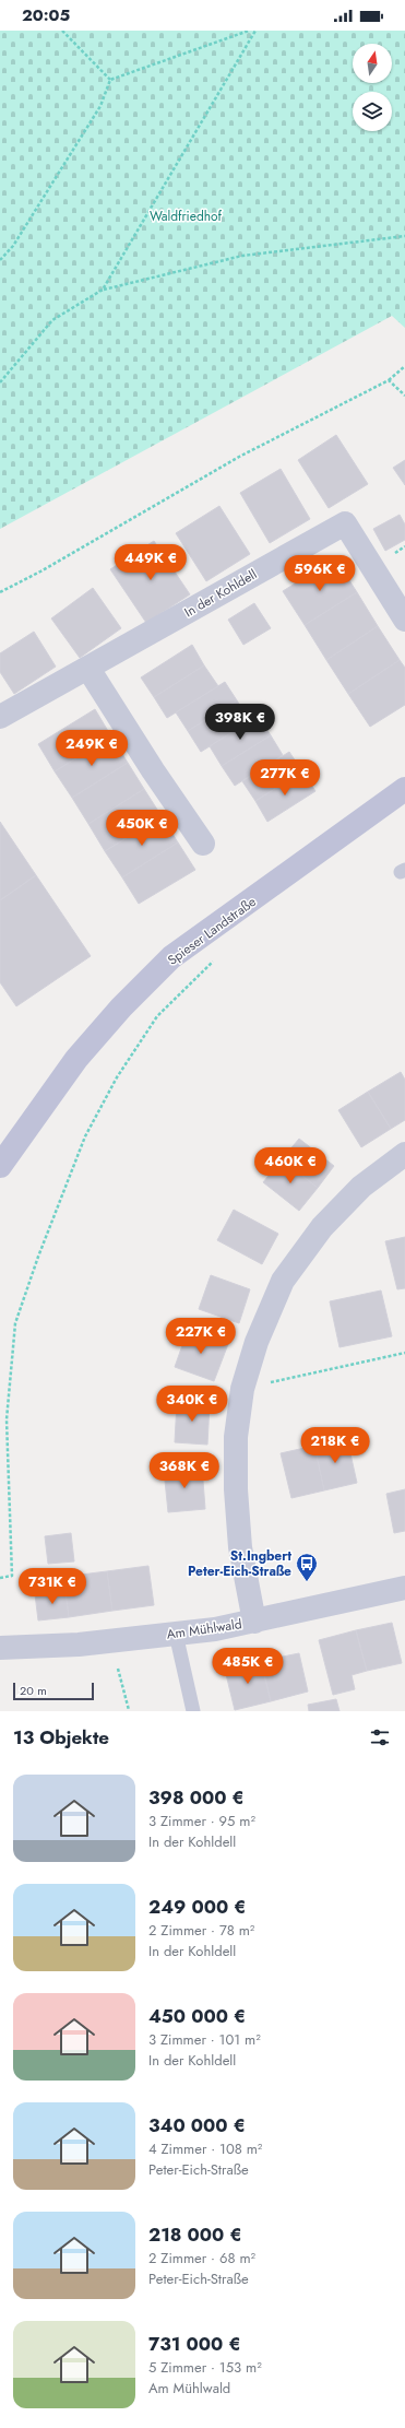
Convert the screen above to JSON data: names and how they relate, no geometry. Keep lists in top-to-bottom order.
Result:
{
  "streets": {
    "street": ["In der Kohldell", "Spieser Landstraße", "Am Mühlwald"]
  },
  "parks": ["Waldfriedhof"],
  "places": {
    "bus stop": ["St.Ingbert Peter-Eich-Straße"]
  },
  "scale_bar": "20 m",
  "north": "top",
  "page": {
    "status": "20:05",
    "price": [
      "449K €",
      "596K €",
      "398K €",
      "249K €",
      "277K €",
      "450K €",
      "460K €",
      "227K €",
      "340K €",
      "218K €",
      "368K €",
      "731K €",
      "485K €"
    ],
    "scale": "20 m",
    "heading": "13 Objekte",
    "list": [
      {
        "name": "398 000 €",
        "note": "3 Zimmer · 95 m² · In der Kohldell"
      },
      {
        "name": "249 000 €",
        "note": "2 Zimmer · 78 m² · In der Kohldell"
      },
      {
        "name": "450 000 €",
        "note": "3 Zimmer · 101 m² · In der Kohldell"
      },
      {
        "name": "340 000 €",
        "note": "4 Zimmer · 108 m² · Peter-Eich-Straße"
      },
      {
        "name": "218 000 €",
        "note": "2 Zimmer · 68 m² · Peter-Eich-Straße"
      },
      {
        "name": "731 000 €",
        "note": "5 Zimmer · 153 m² · Am Mühlwald"
      }
    ]
  }
}
